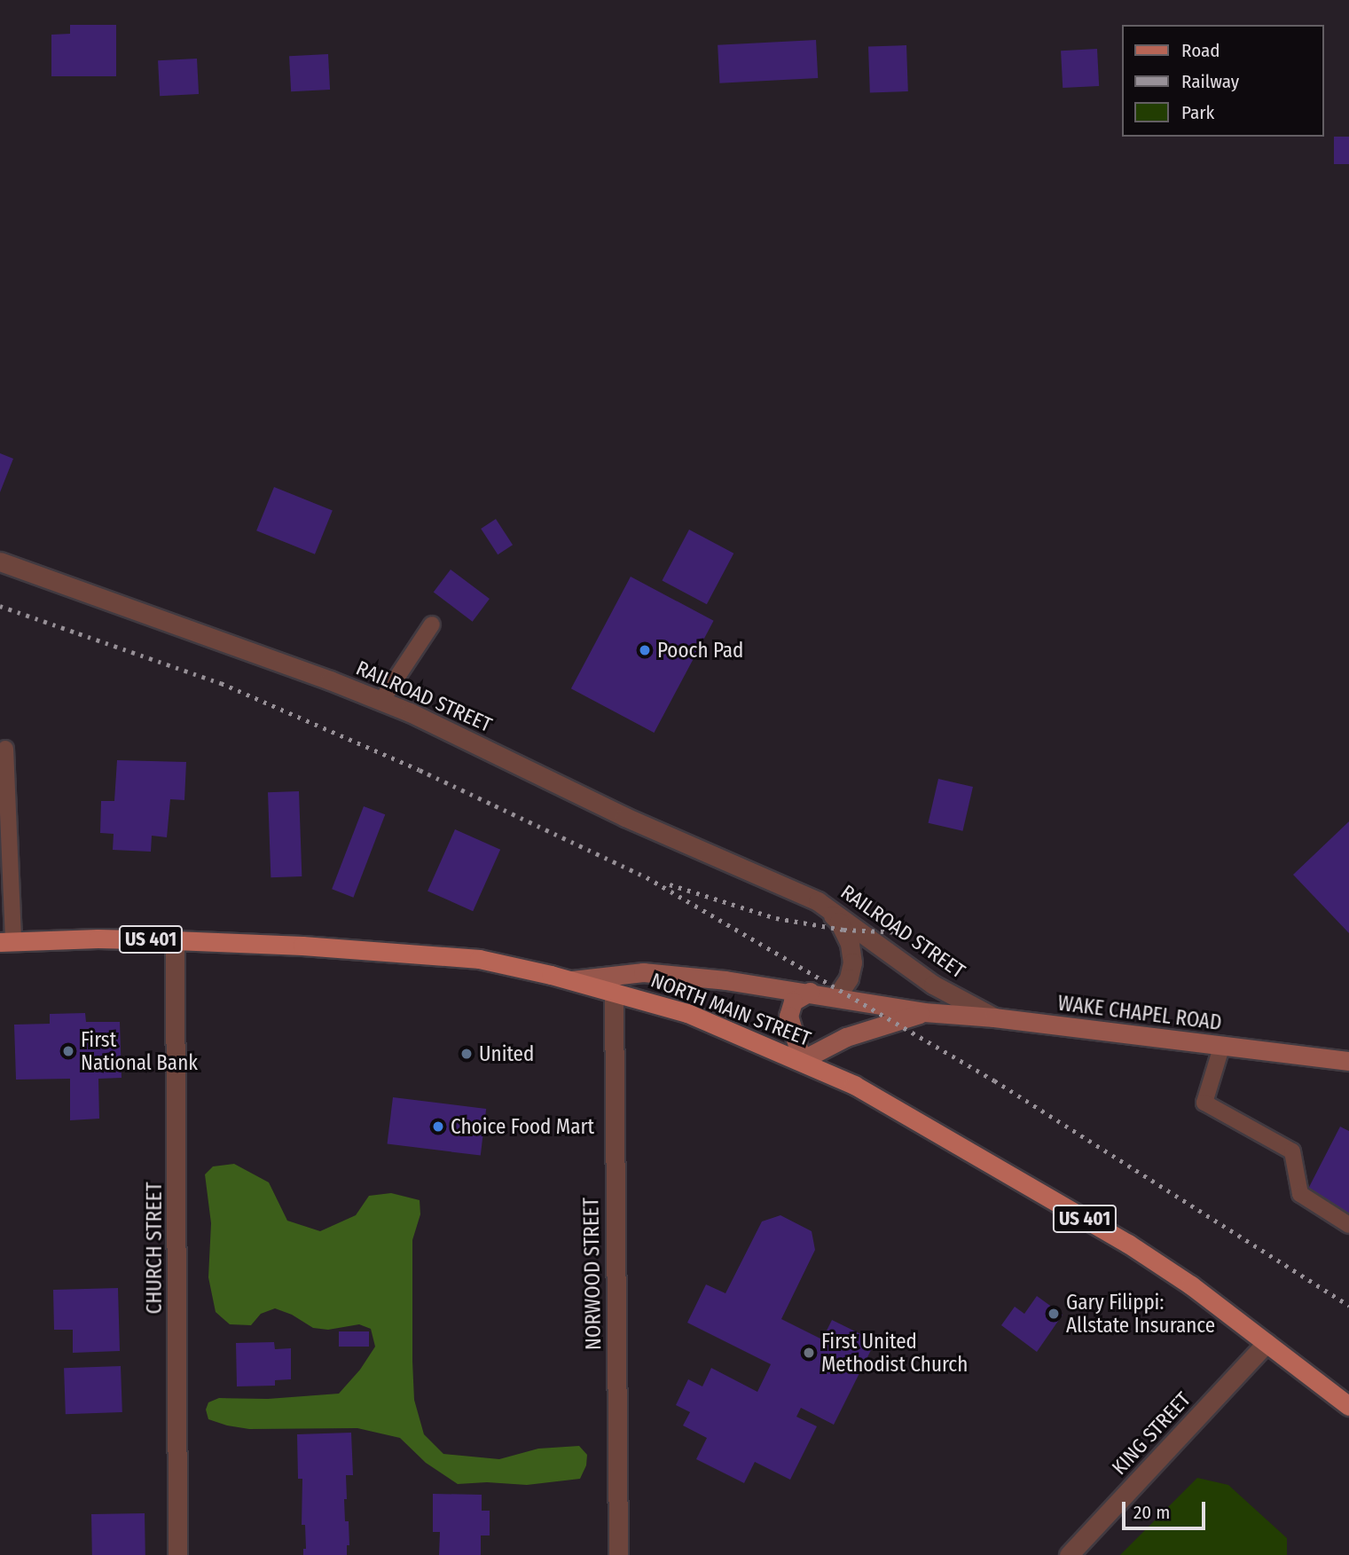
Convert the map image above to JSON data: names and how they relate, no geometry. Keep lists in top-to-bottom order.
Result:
{
  "streets": {
    "main road": ["US 401", "NORTH MAIN STREET", "WAKE CHAPEL ROAD"],
    "street": [
      "RAILROAD STREET",
      "CHURCH STREET",
      "NORWOOD STREET",
      "KING STREET"
    ]
  },
  "crossings": [
    ["RAILROAD STREET", "WAKE CHAPEL ROAD"],
    ["NORTH MAIN STREET", "WAKE CHAPEL ROAD"],
    ["NORTH MAIN STREET", "CHURCH STREET"],
    ["NORTH MAIN STREET", "NORWOOD STREET"],
    ["NORTH MAIN STREET", "KING STREET"]
  ],
  "places": [
    "Pooch Pad",
    "First National Bank",
    "United",
    "Choice Food Mart",
    "Gary Filippi: Allstate Insurance",
    "First United Methodist Church"
  ],
  "legend": ["Road", "Railway", "Park"],
  "scale_bar": "20 m"
}
